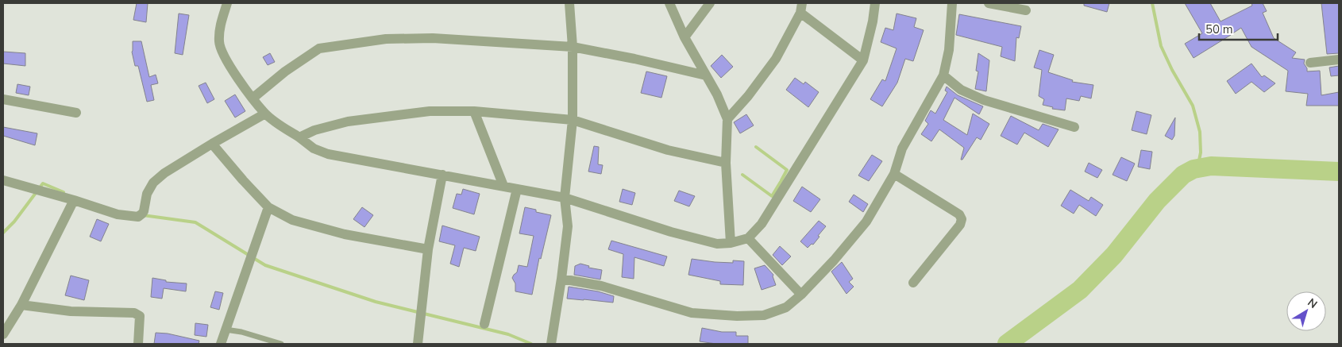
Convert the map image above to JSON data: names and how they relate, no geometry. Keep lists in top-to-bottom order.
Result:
{
  "scale_bar": "50 m",
  "north": "top right"
}
